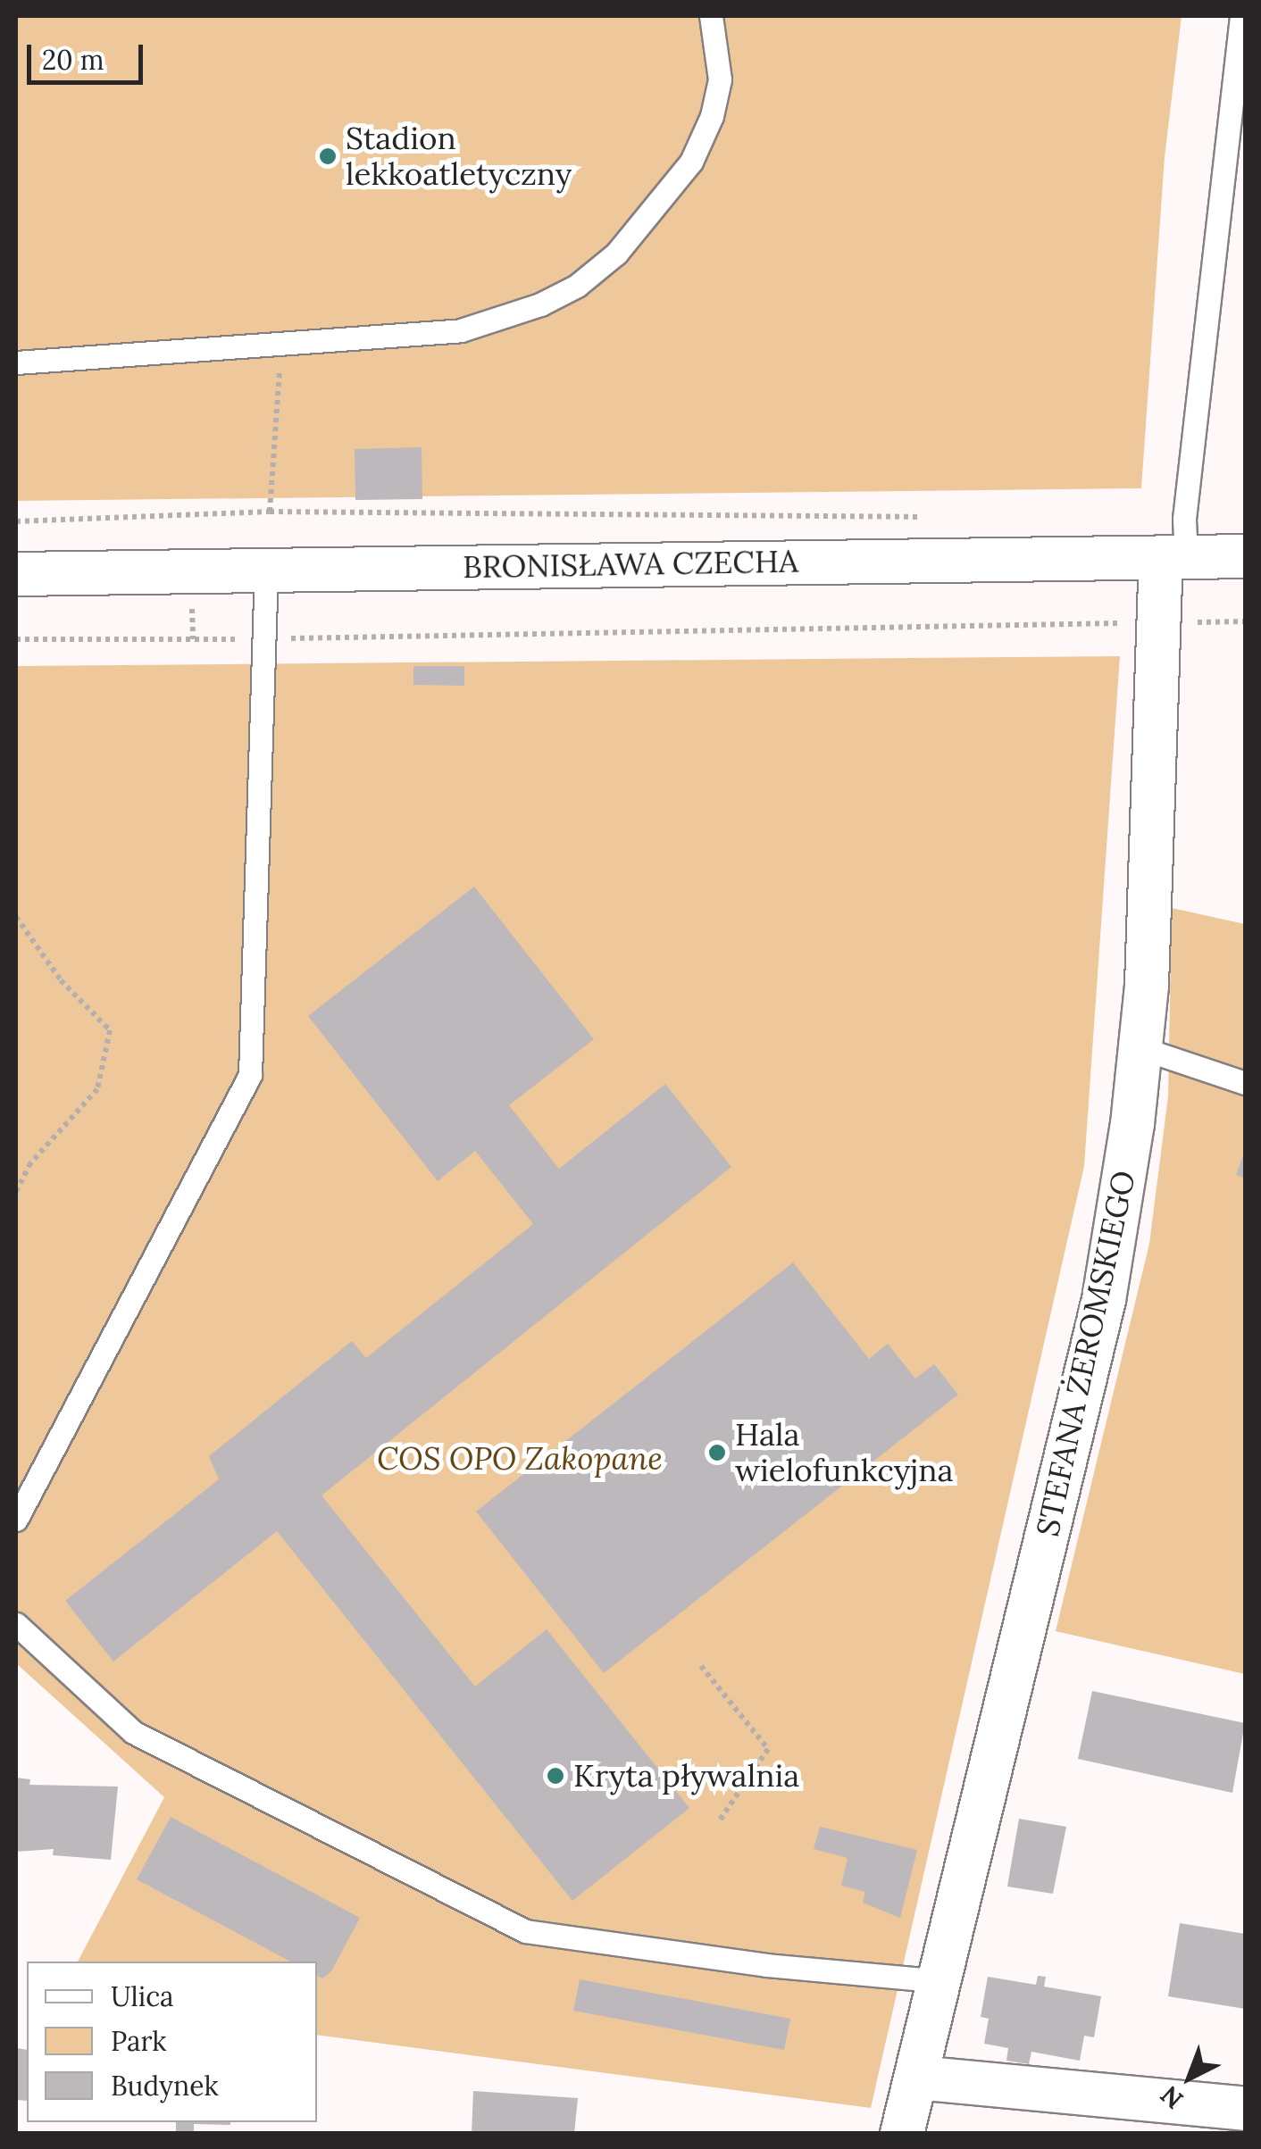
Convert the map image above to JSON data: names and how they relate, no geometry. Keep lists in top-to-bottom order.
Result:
{
  "streets": {
    "street": ["BRONISŁAWA CZECHA", "STEFANA ŻEROMSKIEGO"]
  },
  "crossings": [
    ["BRONISŁAWA CZECHA", "STEFANA ŻEROMSKIEGO"]
  ],
  "parks": ["COS OPO Zakopane"],
  "places": ["Stadion lekkoatletyczny", "Hala wielofunkcyjna", "Kryta pływalnia"],
  "legend": ["Ulica", "Park", "Budynek"],
  "scale_bar": "20 m",
  "north": "bottom left"
}
